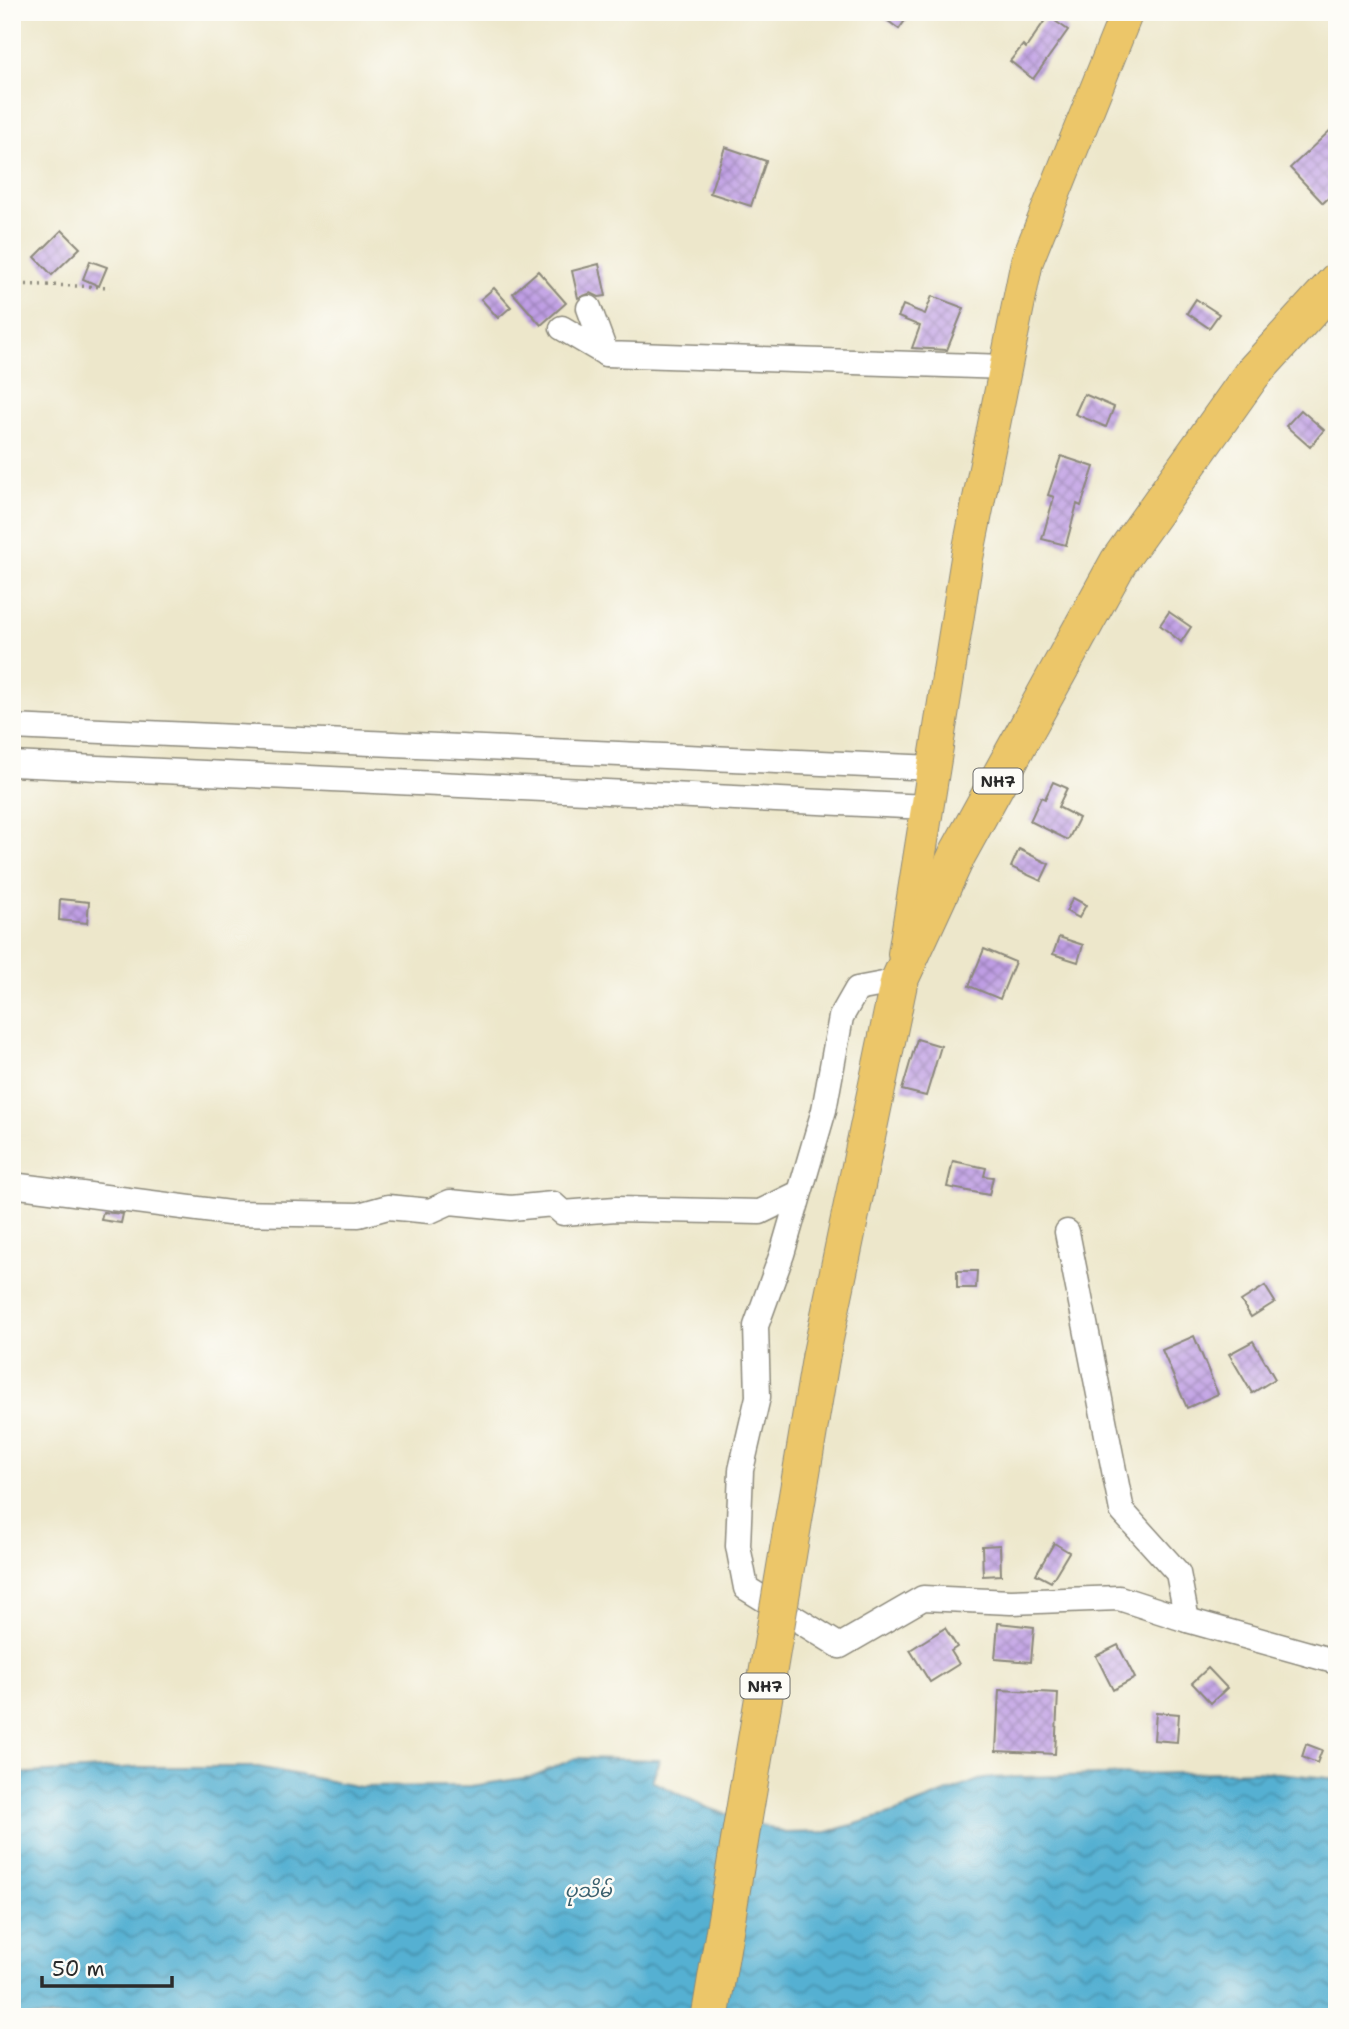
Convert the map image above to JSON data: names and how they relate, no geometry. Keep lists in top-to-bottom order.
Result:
{
  "streets": {
    "highway": ["NH7"]
  },
  "water": ["ပုသိမ်"],
  "scale_bar": "50 m"
}
